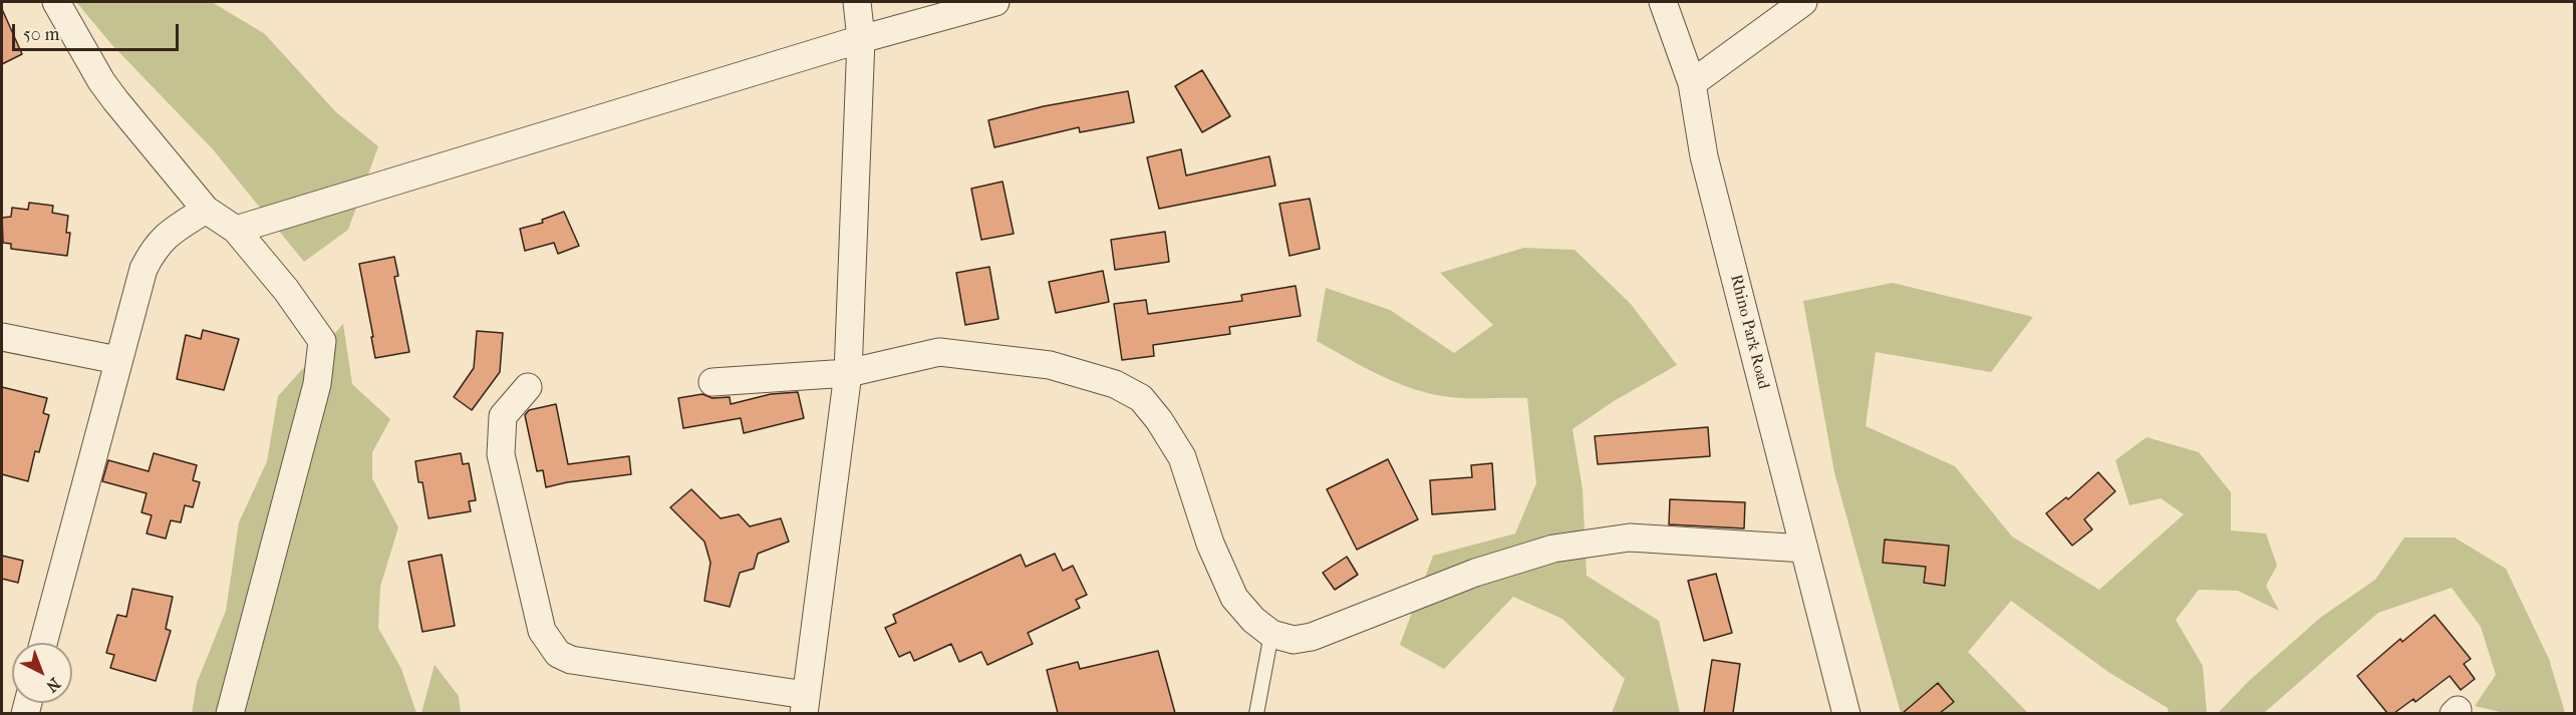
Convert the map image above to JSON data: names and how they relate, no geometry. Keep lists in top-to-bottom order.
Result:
{
  "streets": {
    "street": ["Rhino Park Road"]
  },
  "scale_bar": "50 m",
  "north": "bottom right"
}
